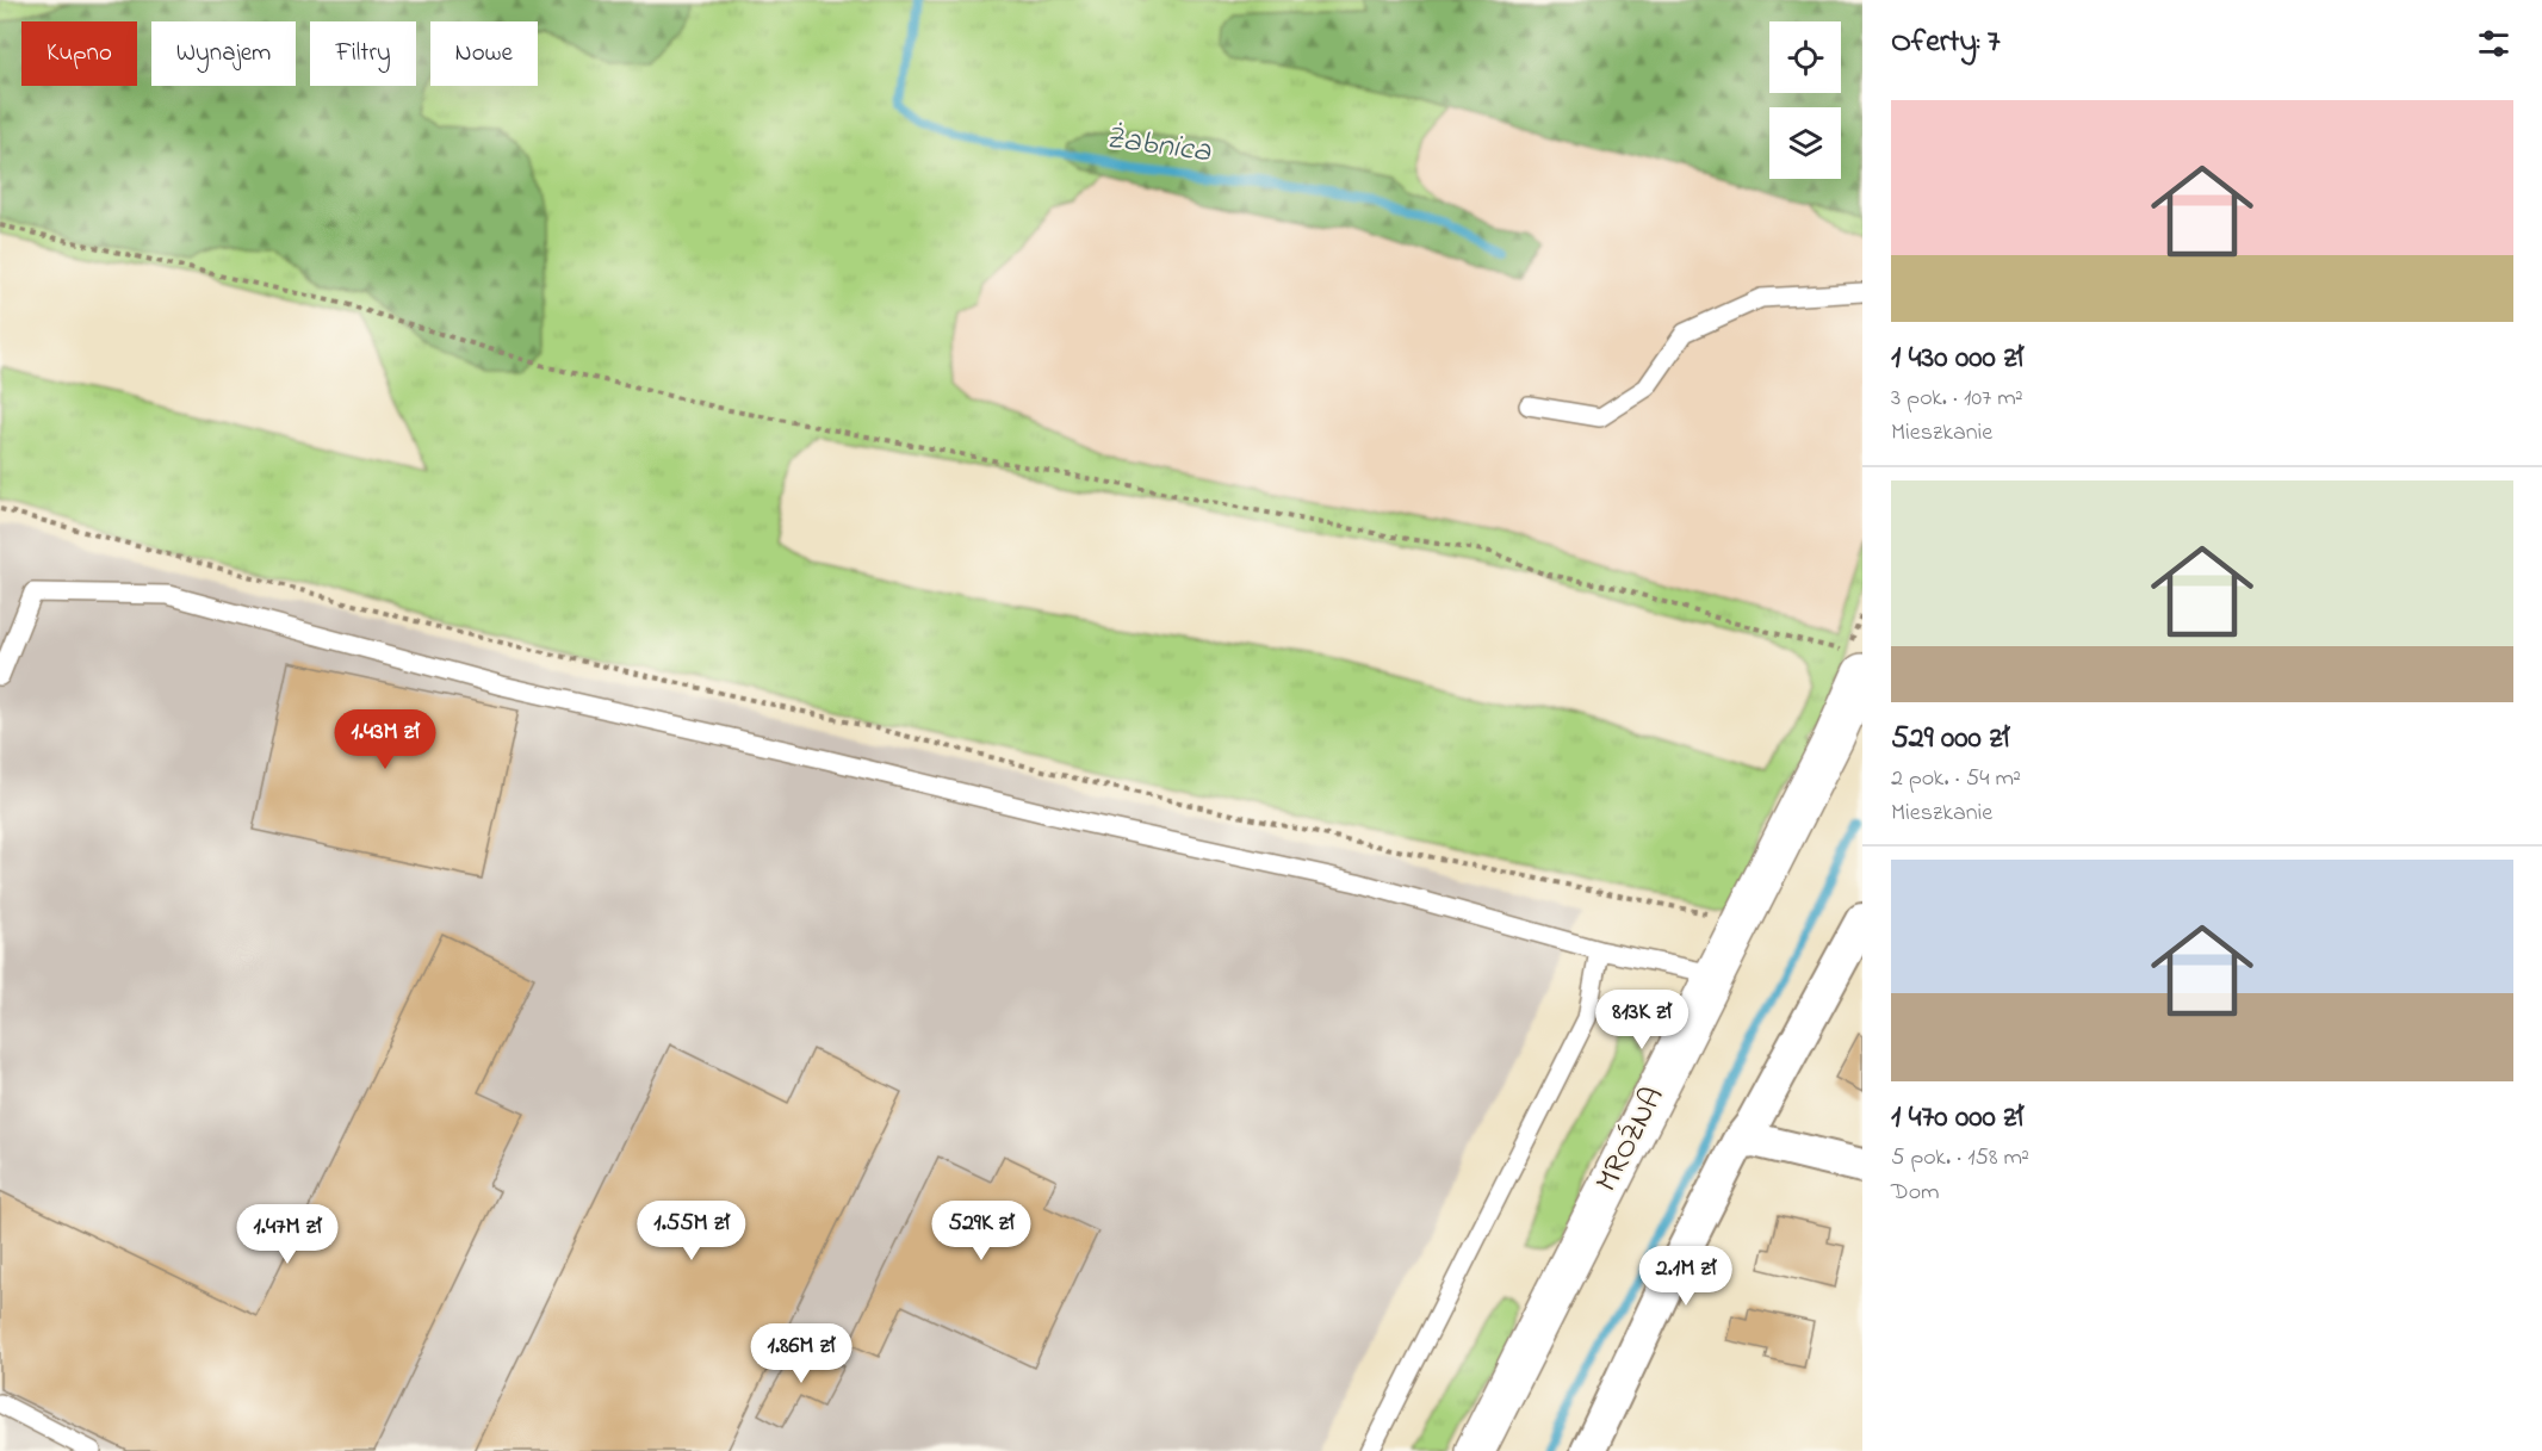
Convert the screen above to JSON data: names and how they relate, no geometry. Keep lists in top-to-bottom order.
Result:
{
  "streets": {
    "main road": ["MROŹNA"]
  },
  "water": ["Żabnica"],
  "page": {
    "heading": "Oferty: 7",
    "chip": [
      "Kupno",
      "Wynajem",
      "Filtry",
      "Nowe"
    ],
    "list": [
      {
        "name": "1 430 000 zł",
        "note": "3 pok. · 107 m² · Mieszkanie"
      },
      {
        "name": "529 000 zł",
        "note": "2 pok. · 54 m² · Mieszkanie"
      },
      {
        "name": "1 470 000 zł",
        "note": "5 pok. · 158 m² · Dom"
      }
    ],
    "price": [
      "1.43M zł",
      "813K zł",
      "1.55M zł",
      "529K zł",
      "1.47M zł",
      "2.1M zł",
      "1.86M zł"
    ]
  }
}
